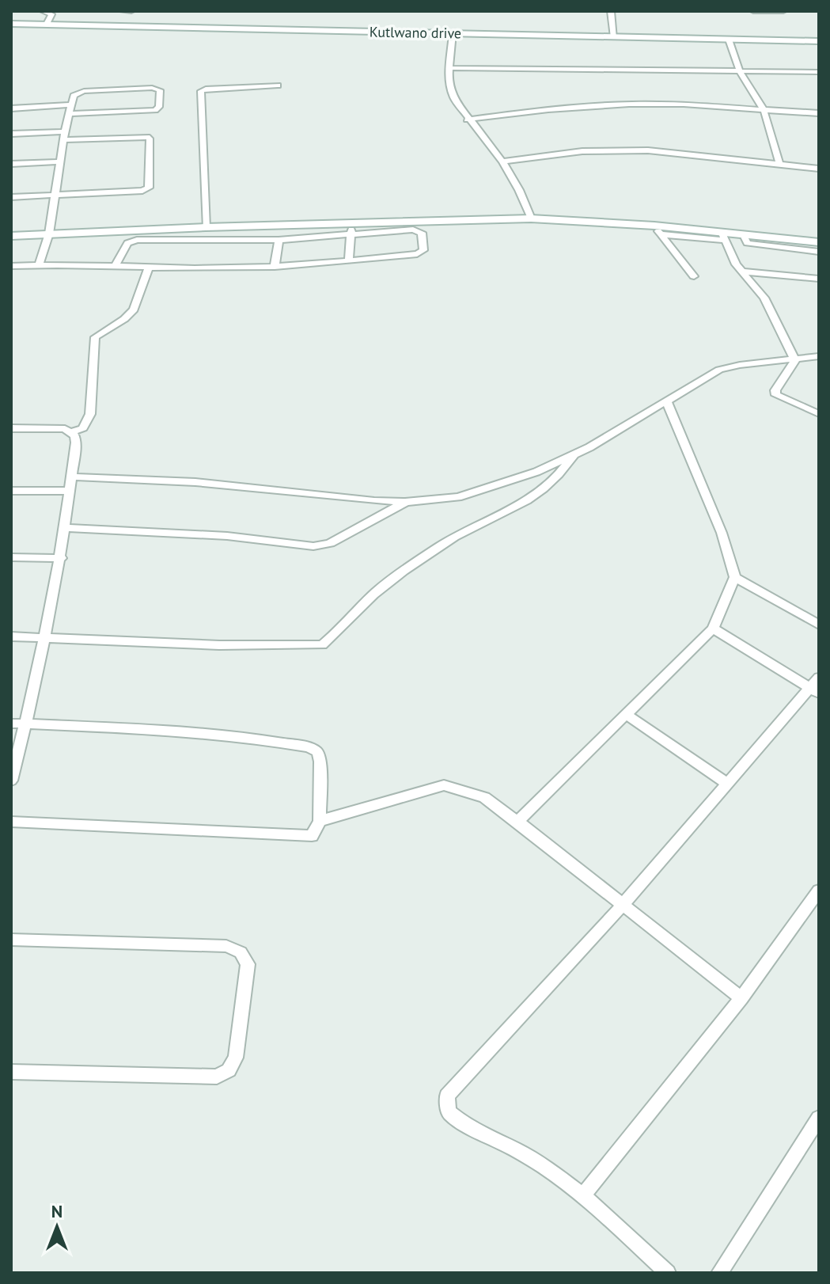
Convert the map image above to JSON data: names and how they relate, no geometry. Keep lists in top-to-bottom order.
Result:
{
  "streets": {
    "street": ["Kutlwano drive"]
  },
  "north": "top"
}
